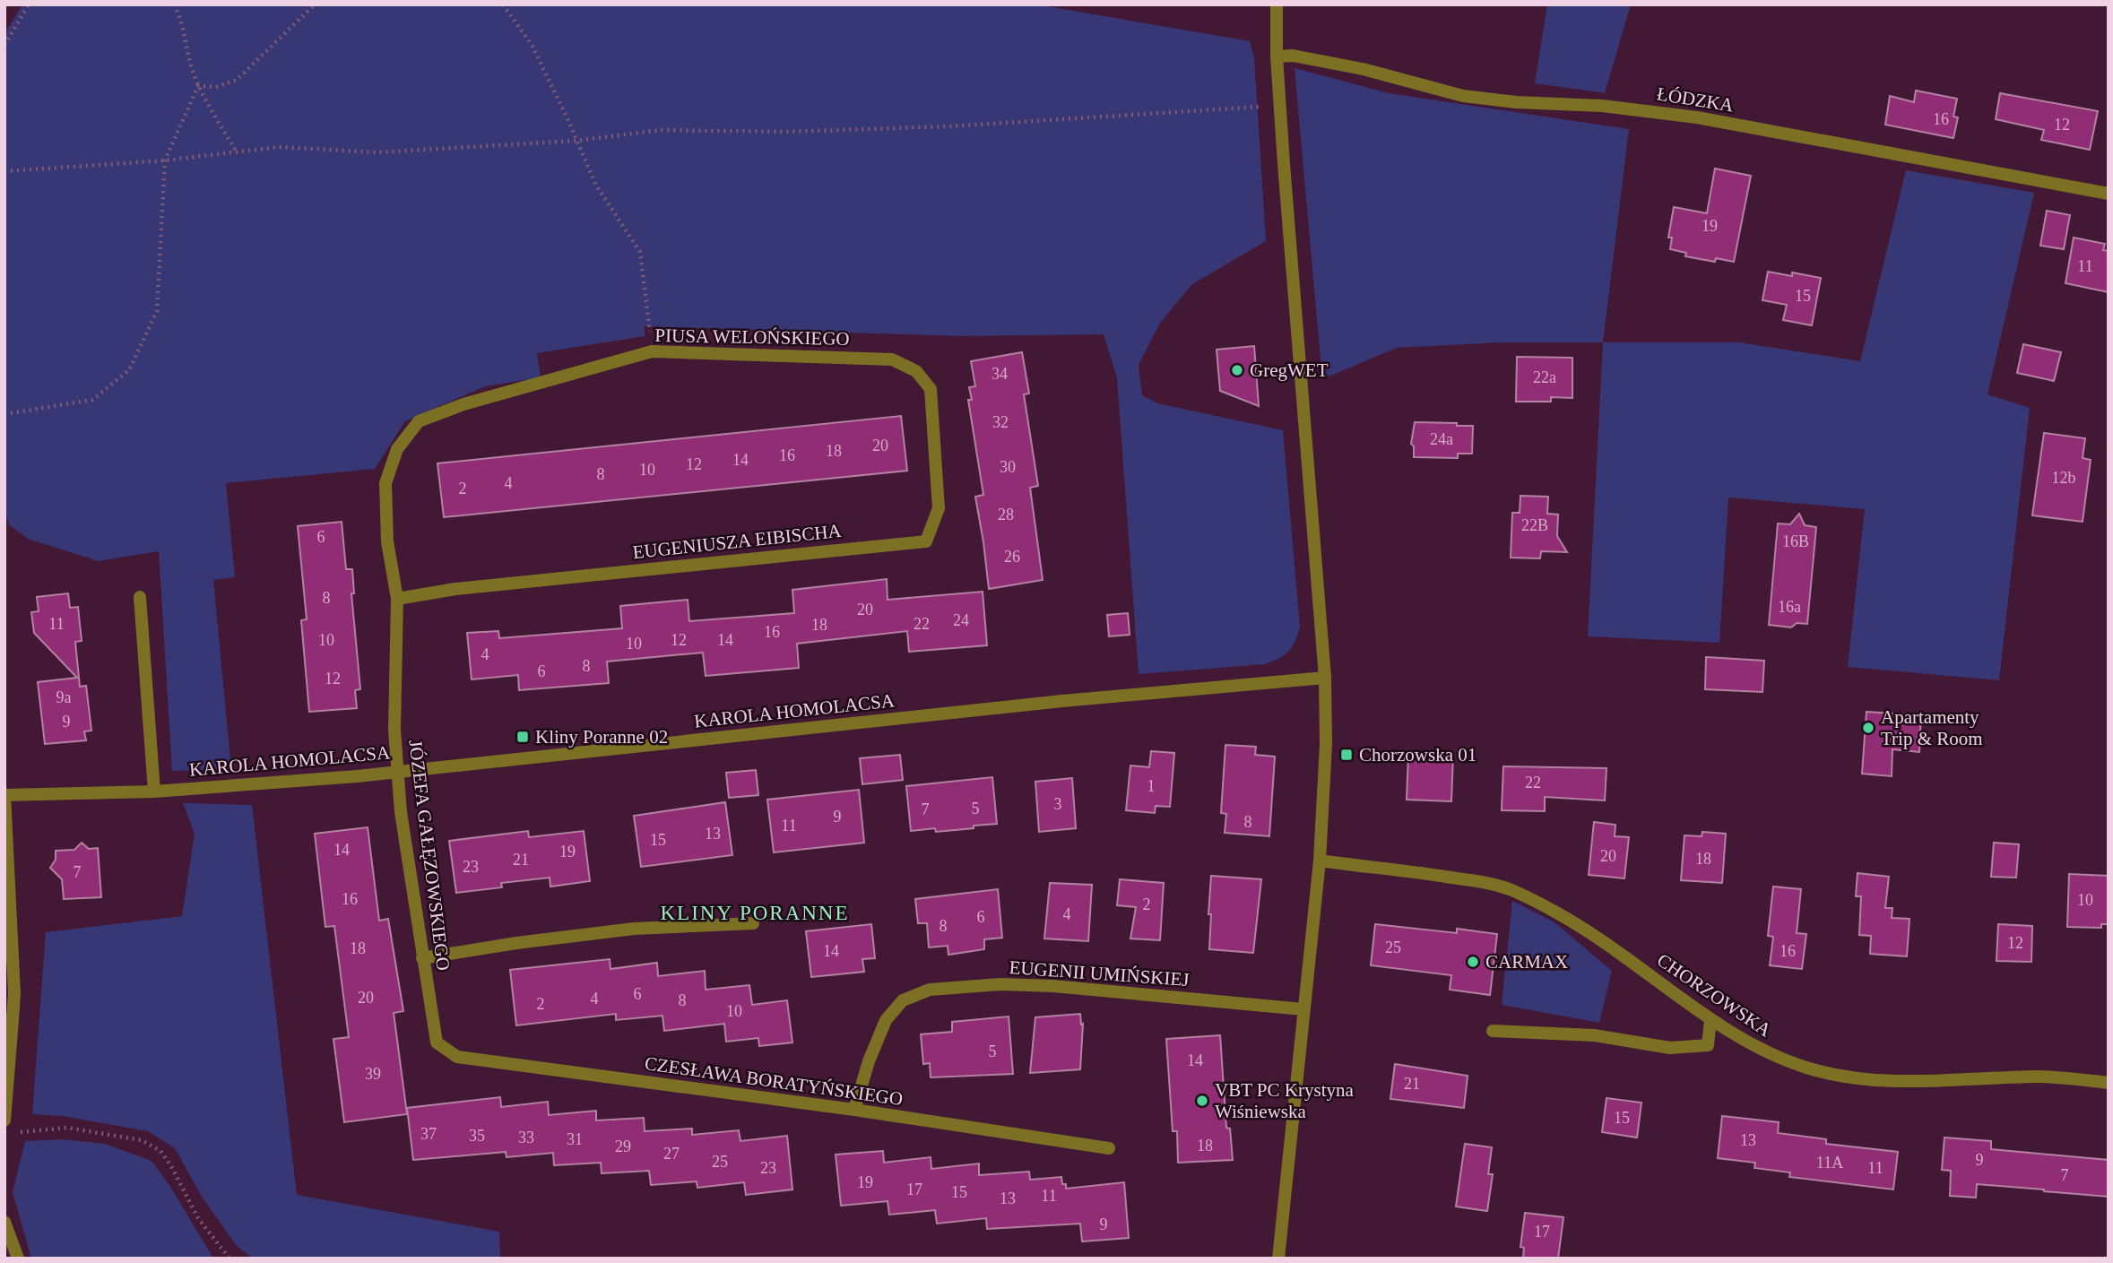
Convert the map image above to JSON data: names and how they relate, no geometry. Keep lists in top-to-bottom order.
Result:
{
  "streets": {
    "street": [
      "ŁÓDZKA",
      "PIUSA WELOŃSKIEGO",
      "EUGENIUSZA EIBISCHA",
      "KAROLA HOMOLACSA",
      "JÓZEFA GAŁĘZOWSKIEGO",
      "EUGENII UMIŃSKIEJ",
      "CHORZOWSKA",
      "CZESŁAWA BORATYŃSKIEGO"
    ]
  },
  "crossings": [
    ["PIUSA WELOŃSKIEGO", "EUGENIUSZA EIBISCHA"],
    ["PIUSA WELOŃSKIEGO", "JÓZEFA GAŁĘZOWSKIEGO"],
    ["EUGENIUSZA EIBISCHA", "JÓZEFA GAŁĘZOWSKIEGO"],
    ["KAROLA HOMOLACSA", "JÓZEFA GAŁĘZOWSKIEGO"],
    ["JÓZEFA GAŁĘZOWSKIEGO", "CZESŁAWA BORATYŃSKIEGO"],
    ["EUGENII UMIŃSKIEJ", "CZESŁAWA BORATYŃSKIEGO"]
  ],
  "districts": ["KLINY PORANNE"],
  "places": {
    "other": [
      "GregWET",
      "Apartamenty Trip & Room",
      "CARMAX",
      "VBT PC Krystyna Wiśniewska"
    ],
    "transit": ["Kliny Poranne 02", "Chorzowska 01"]
  },
  "house_numbers": [
    "16",
    "12",
    "19",
    "11",
    "15",
    "34",
    "22a",
    "32",
    "24a",
    "20",
    "18",
    "16",
    "14",
    "12",
    "30",
    "10",
    "8",
    "12b",
    "4",
    "2",
    "28",
    "22B",
    "6",
    "16B",
    "26",
    "8",
    "16a",
    "20",
    "24",
    "11",
    "22",
    "18",
    "16",
    "10",
    "12",
    "14",
    "10",
    "4",
    "8",
    "6",
    "12",
    "9a",
    "9",
    "22",
    "1",
    "3",
    "5",
    "7",
    "9",
    "8",
    "11",
    "13",
    "15",
    "14",
    "19",
    "20",
    "18",
    "21",
    "23",
    "7",
    "16",
    "10",
    "2",
    "4",
    "6",
    "8",
    "12",
    "25",
    "18",
    "14",
    "16",
    "6",
    "20",
    "4",
    "8",
    "2",
    "10",
    "5",
    "14",
    "39",
    "21",
    "15",
    "37",
    "35",
    "33",
    "31",
    "13",
    "18",
    "29",
    "27",
    "9",
    "25",
    "11A",
    "23",
    "11",
    "7",
    "19",
    "17",
    "15",
    "11",
    "13",
    "9",
    "17"
  ]
}
